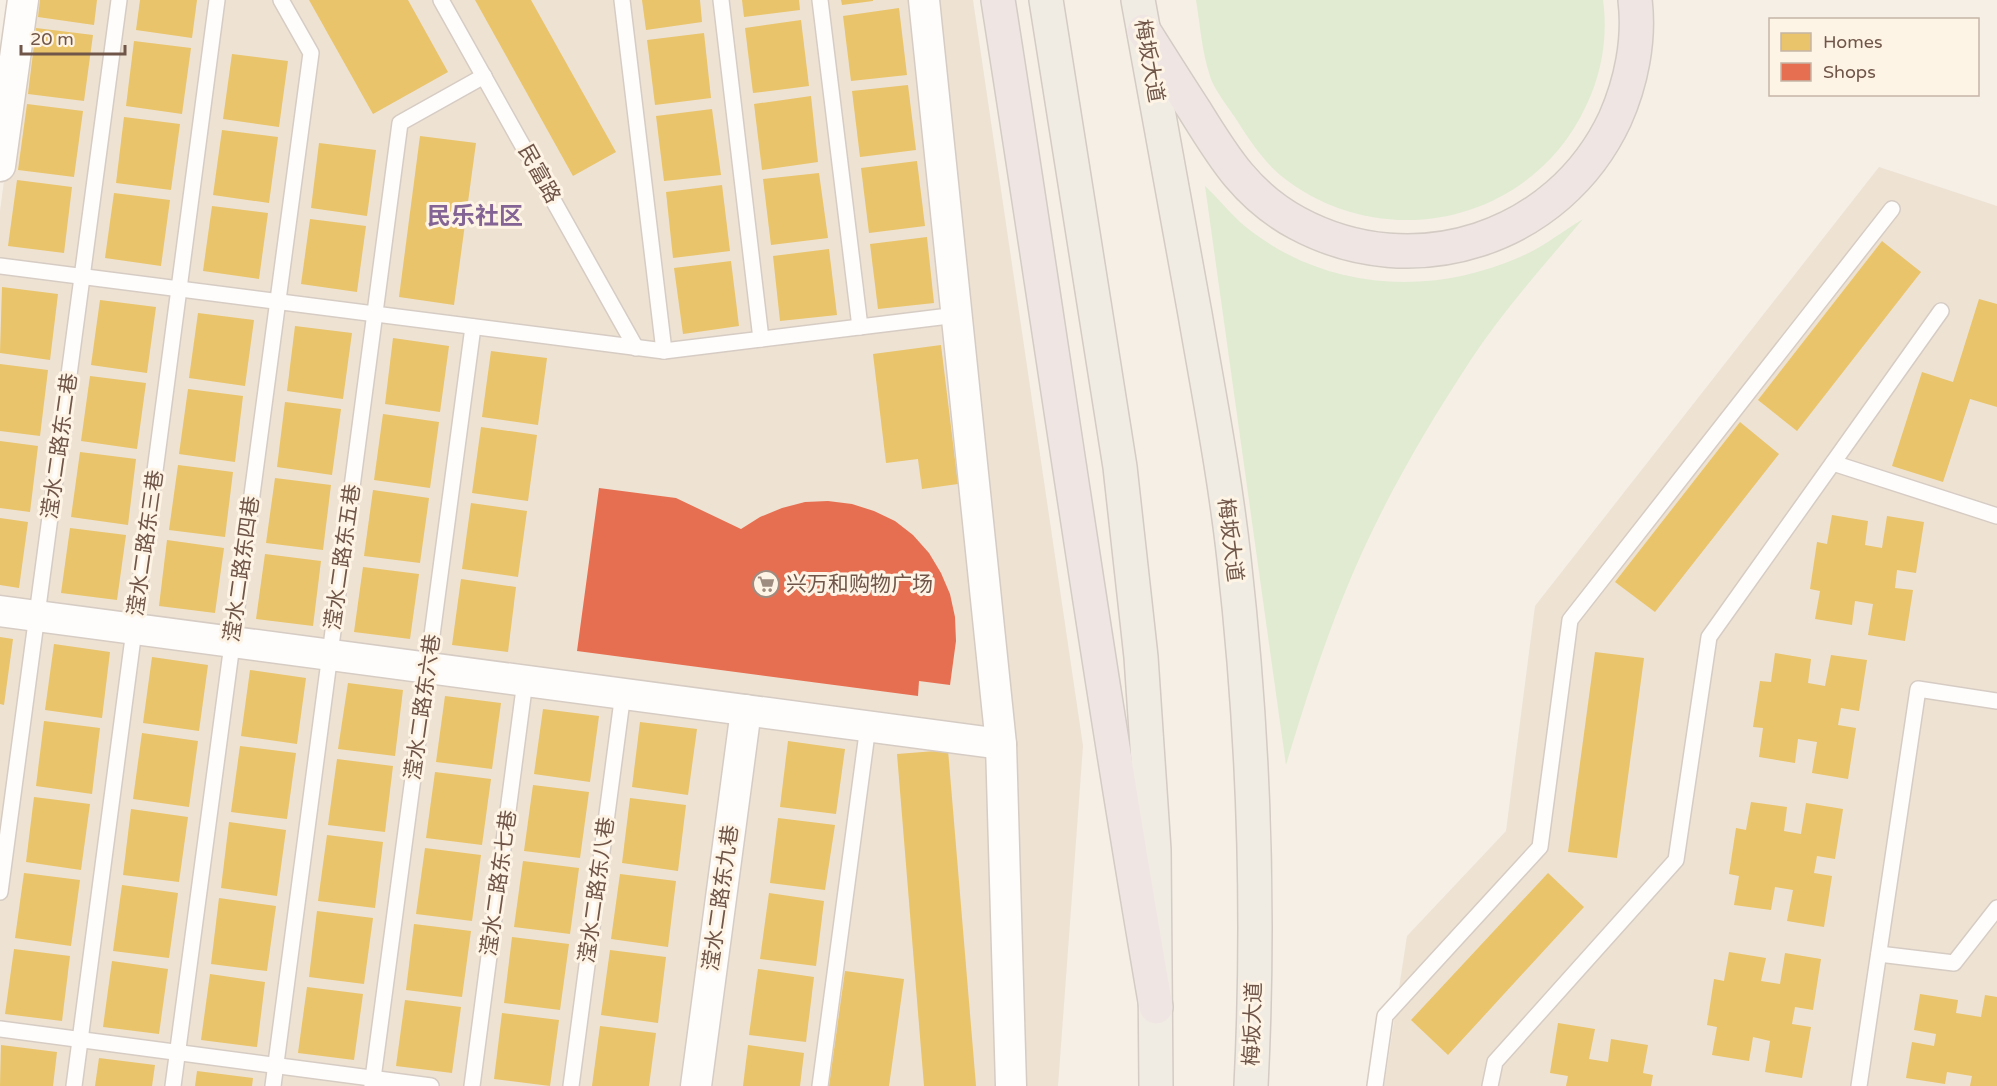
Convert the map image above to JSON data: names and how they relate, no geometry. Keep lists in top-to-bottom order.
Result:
{
  "streets": {
    "main road": ["梅坂大道"],
    "street": ["滢水二路东九巷"],
    "lane": [
      "民富路",
      "滢水二路东二巷",
      "滢水二路东三巷",
      "滢水二路东五巷",
      "滢水二路东四巷",
      "滢水二路东六巷",
      "滢水二路东七巷",
      "滢水二路东八巷"
    ]
  },
  "crossings": [
    ["民富路", "滢水二路东五巷"]
  ],
  "districts": ["民乐社区"],
  "places": {
    "supermarket": ["兴万和购物广场"]
  },
  "legend": ["Homes", "Shops"],
  "scale_bar": "20 m"
}
